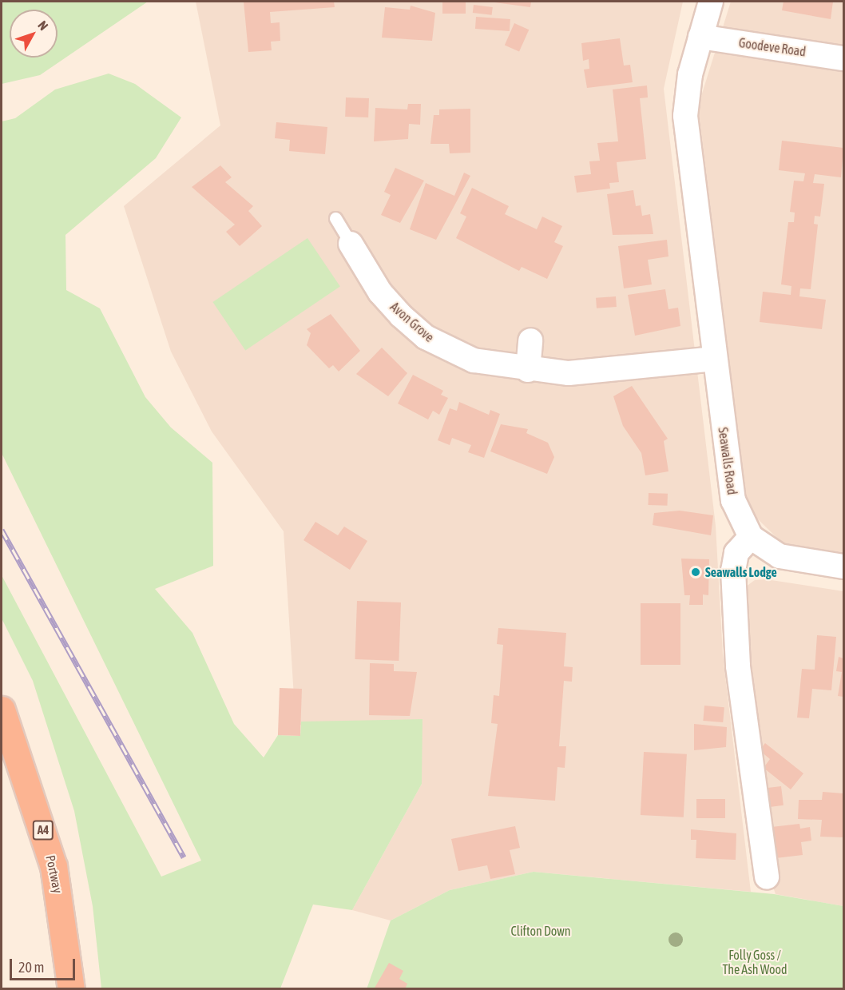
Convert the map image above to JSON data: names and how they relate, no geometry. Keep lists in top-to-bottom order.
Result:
{
  "streets": {
    "highway": ["A4", "Portway"],
    "street": ["Goodeve Road", "Avon Grove", "Seawalls Road"]
  },
  "crossings": [
    ["Goodeve Road", "Seawalls Road"],
    ["Avon Grove", "Seawalls Road"]
  ],
  "parks": ["Clifton Down", "Folly Goss / The Ash Wood"],
  "places": ["Seawalls Lodge"],
  "scale_bar": "20 m",
  "north": "top right"
}
